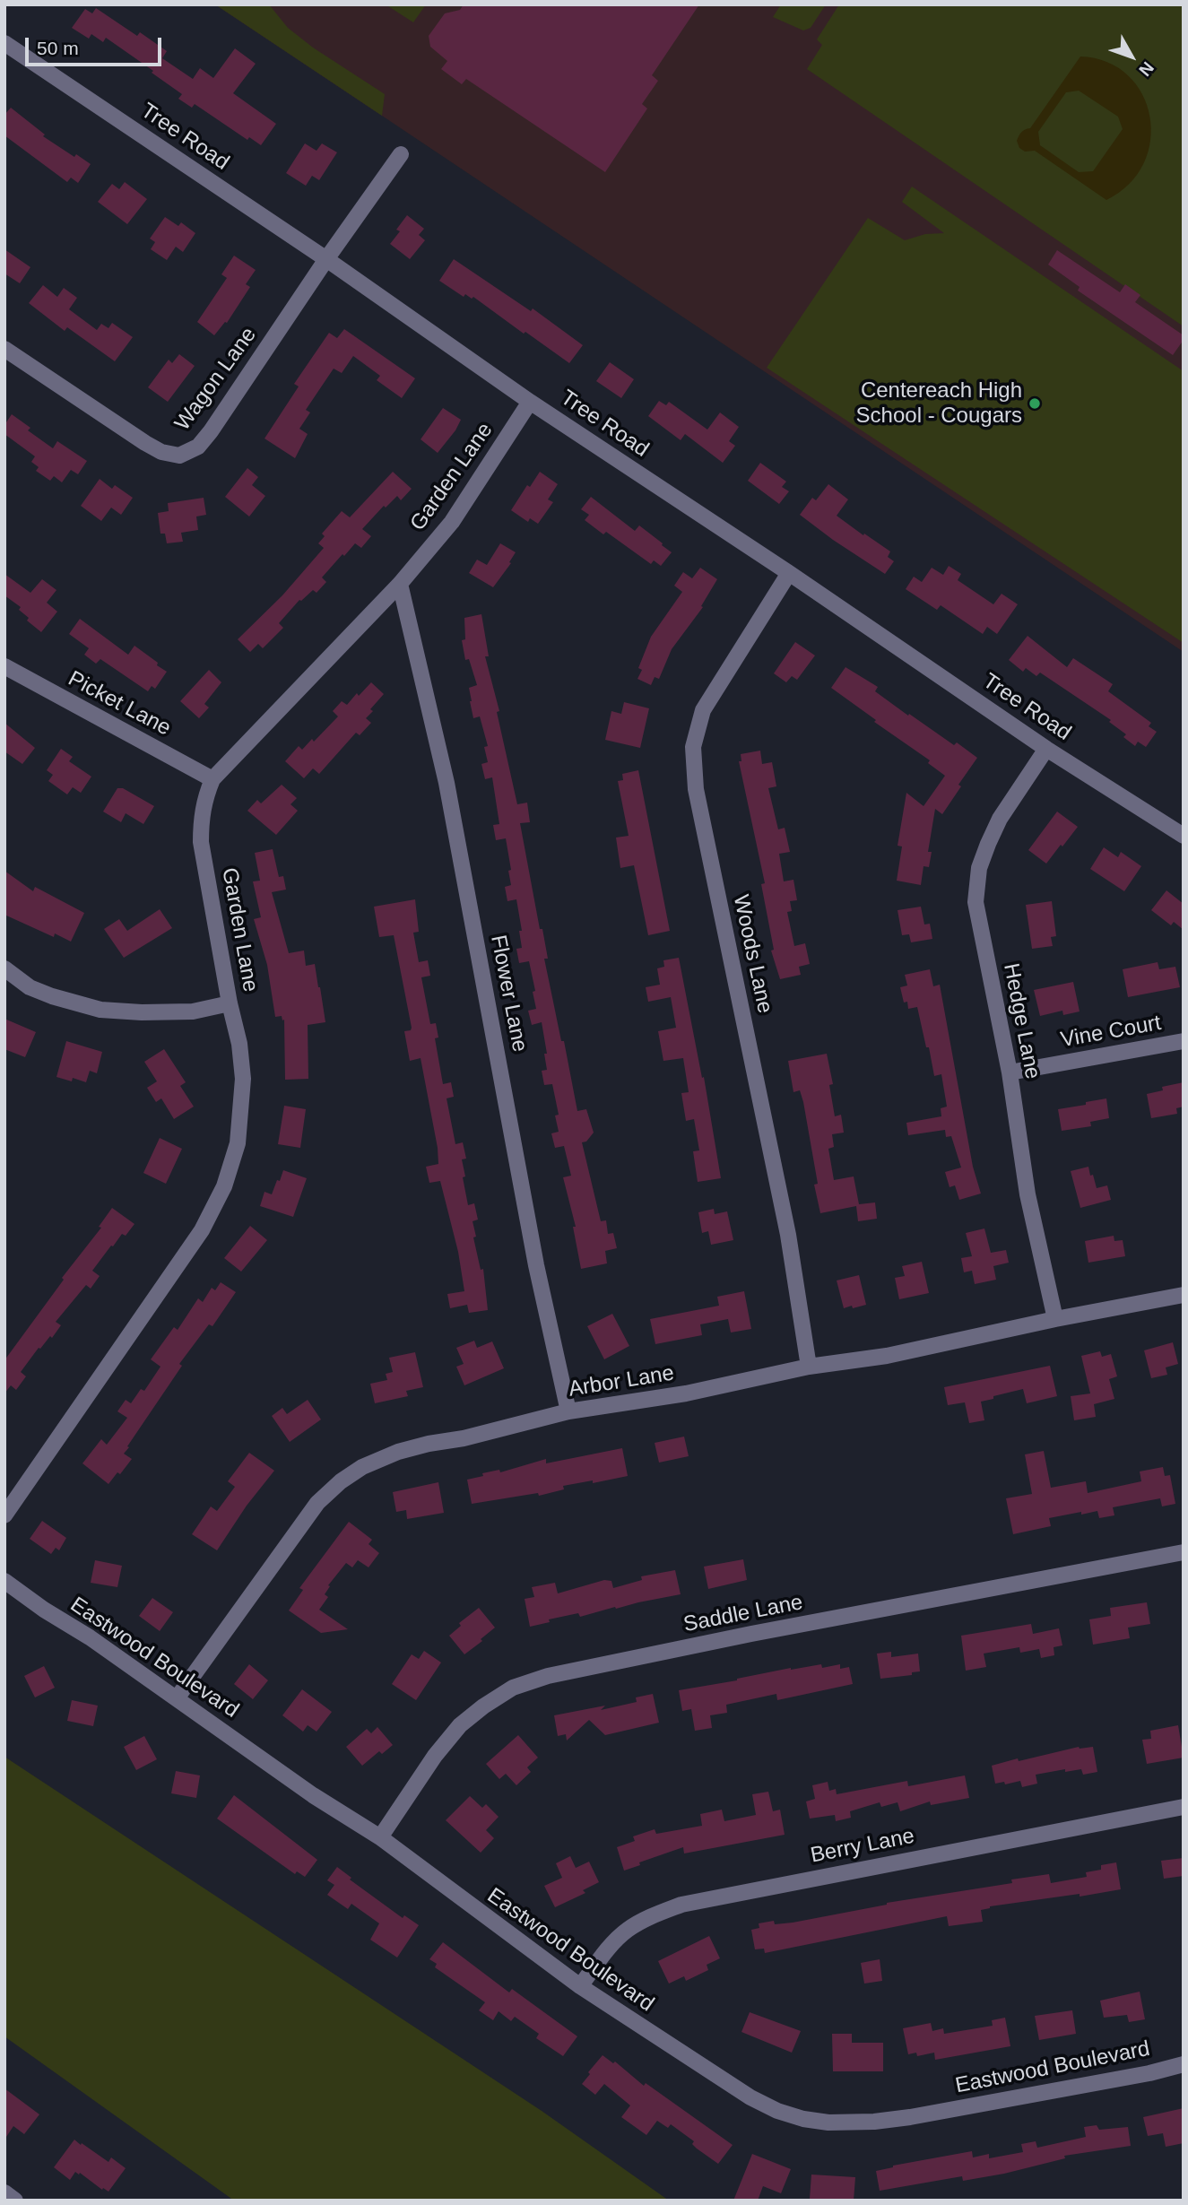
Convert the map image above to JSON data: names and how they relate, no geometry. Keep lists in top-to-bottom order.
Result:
{
  "streets": {
    "street": [
      "Tree Road",
      "Wagon Lane",
      "Garden Lane",
      "Picket Lane",
      "Woods Lane",
      "Flower Lane",
      "Hedge Lane",
      "Vine Court",
      "Arbor Lane",
      "Saddle Lane",
      "Eastwood Boulevard",
      "Berry Lane"
    ]
  },
  "crossings": [
    ["Tree Road", "Wagon Lane"],
    ["Tree Road", "Garden Lane"],
    ["Tree Road", "Woods Lane"],
    ["Tree Road", "Hedge Lane"],
    ["Garden Lane", "Picket Lane"],
    ["Garden Lane", "Flower Lane"],
    ["Woods Lane", "Arbor Lane"],
    ["Flower Lane", "Arbor Lane"],
    ["Hedge Lane", "Vine Court"],
    ["Hedge Lane", "Arbor Lane"],
    ["Arbor Lane", "Eastwood Boulevard"],
    ["Saddle Lane", "Eastwood Boulevard"],
    ["Eastwood Boulevard", "Berry Lane"]
  ],
  "places": ["Centereach High School - Cougars"],
  "scale_bar": "50 m",
  "north": "bottom right"
}
